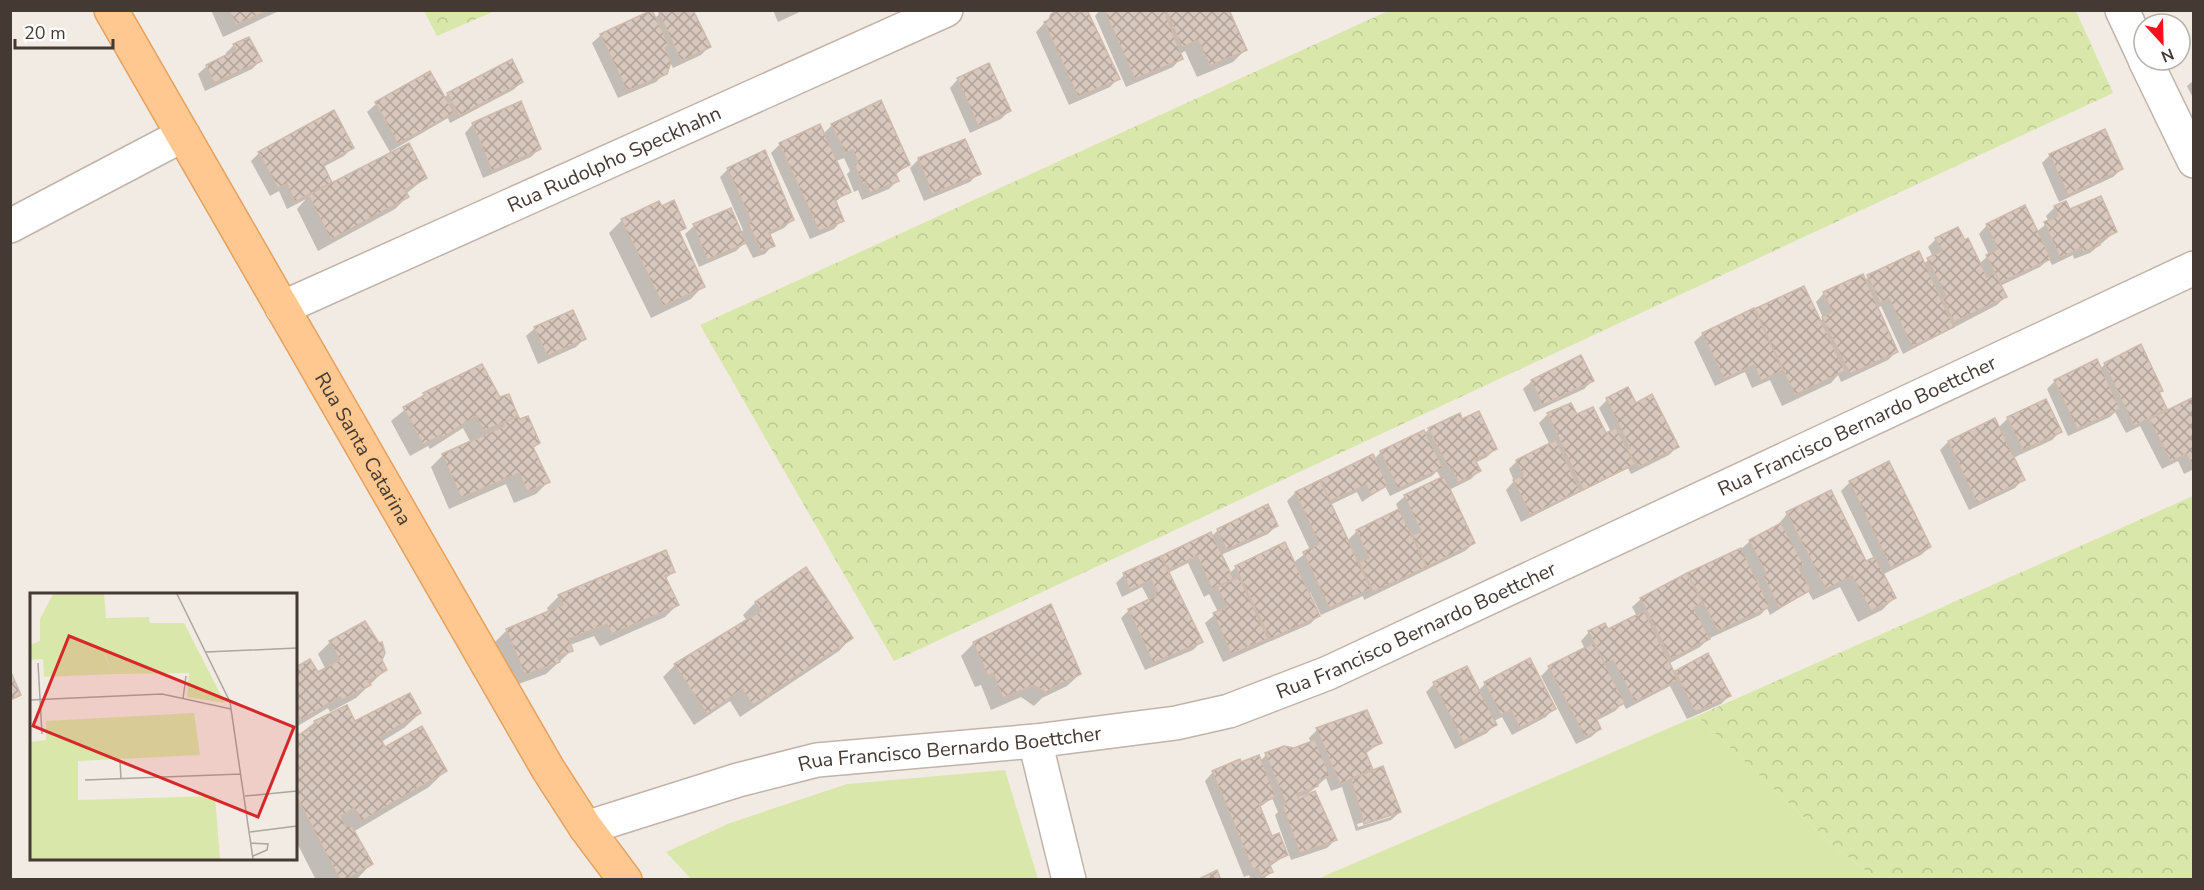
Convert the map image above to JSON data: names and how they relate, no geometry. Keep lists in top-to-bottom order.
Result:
{
  "streets": {
    "main road": ["Rua Santa Catarina"],
    "street": ["Rua Rudolpho Speckhahn", "Rua Francisco Bernardo Boettcher"]
  },
  "crossings": [
    ["Rua Rudolpho Speckhahn", "Rua Santa Catarina"],
    ["Rua Francisco Bernardo Boettcher", "Rua Santa Catarina"]
  ],
  "scale_bar": "20 m",
  "north": "bottom"
}
